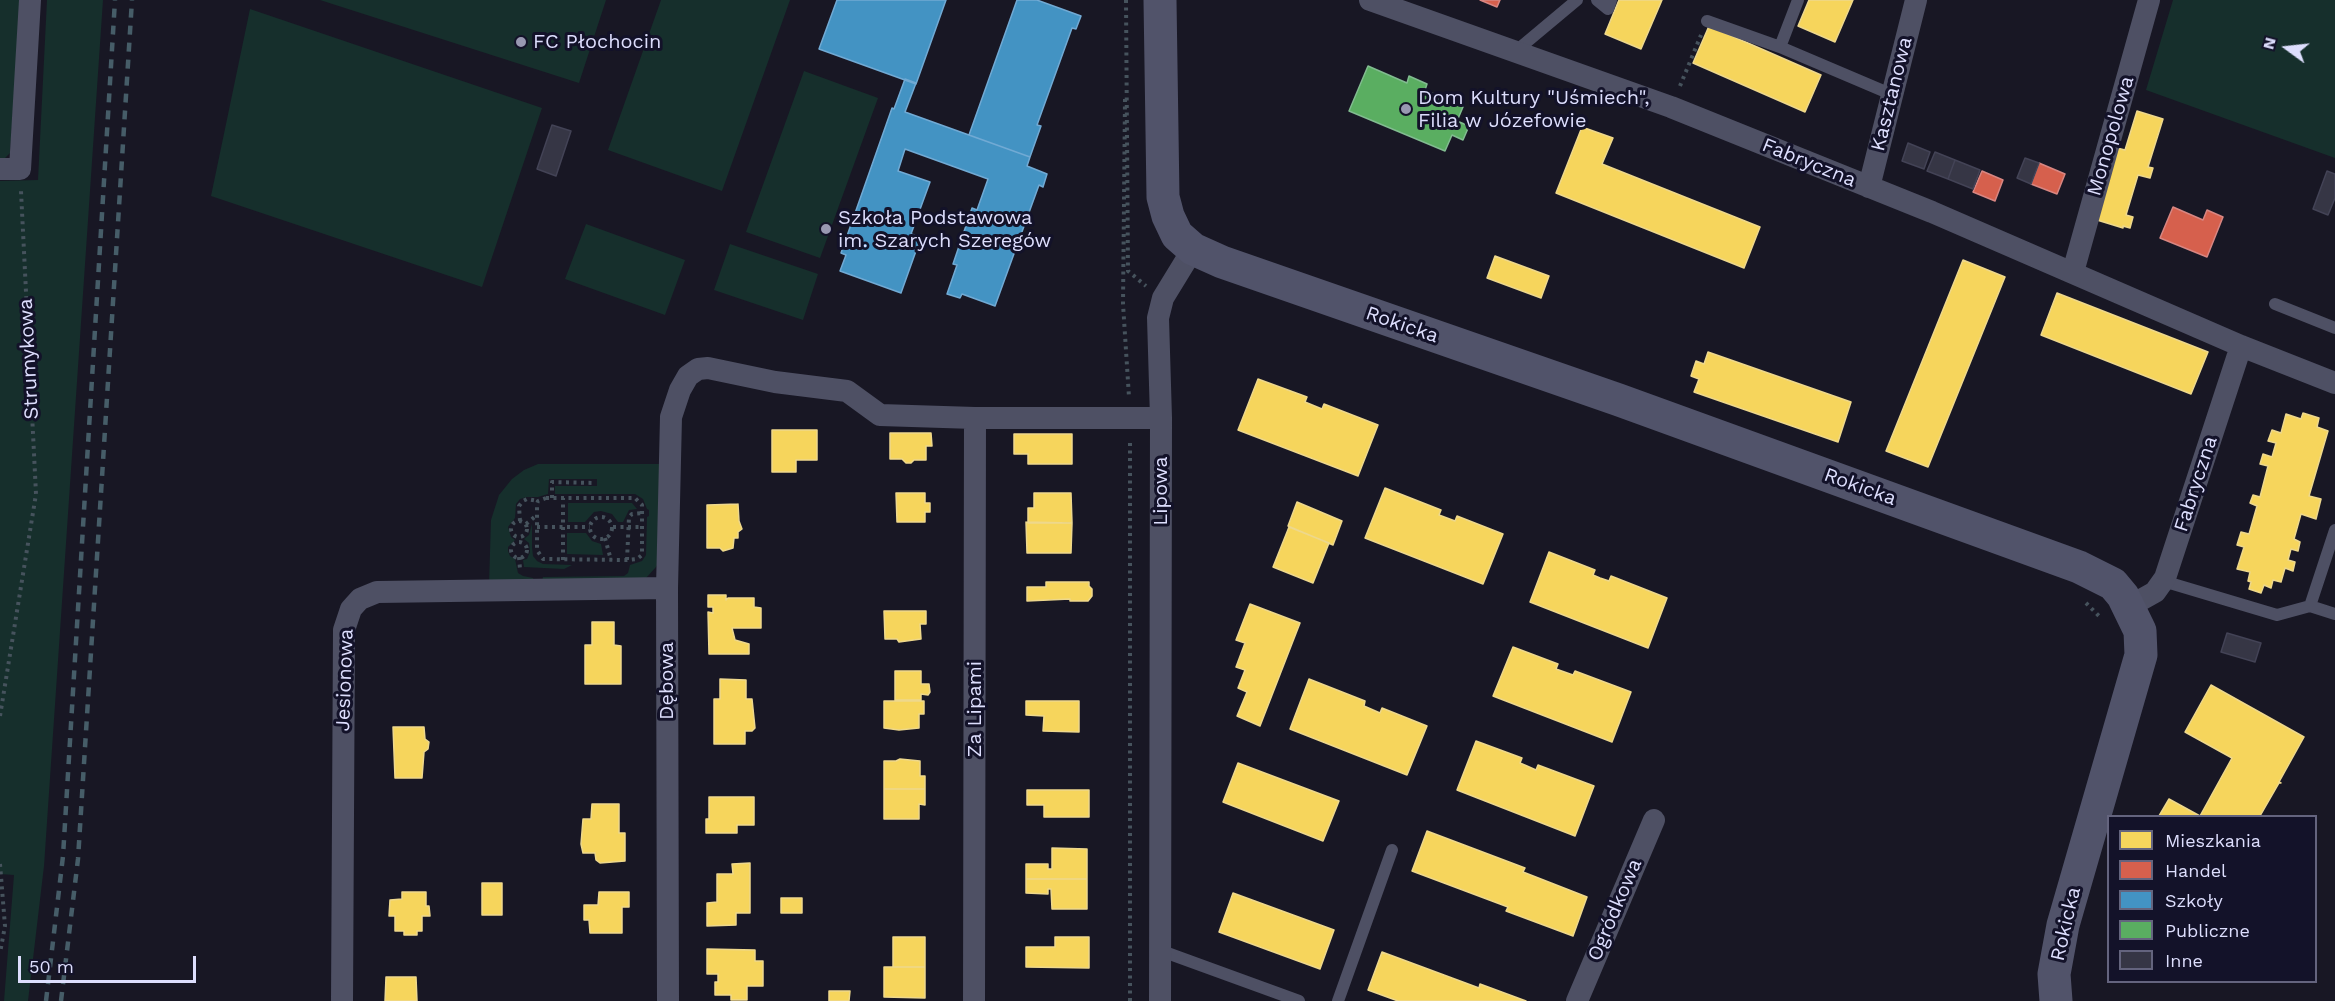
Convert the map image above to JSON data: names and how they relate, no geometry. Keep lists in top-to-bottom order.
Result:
{
  "streets": {
    "main road": ["Rokicka"],
    "street": [
      "Kasztanowa",
      "Monopolowa",
      "Fabryczna",
      "Lipowa",
      "Jesionowa",
      "Dębowa",
      "Za Lipami",
      "Ogródkowa"
    ],
    "path": ["Strumykowa"]
  },
  "crossings": [
    ["Kasztanowa", "Fabryczna"],
    ["Monopolowa", "Fabryczna"],
    ["Rokicka", "Lipowa"],
    ["Jesionowa", "Dębowa"],
    ["Dębowa", "Za Lipami"]
  ],
  "places": ["FC Płochocin", "Dom Kultury \"Uśmiech\", Filia w Józefowie", "Szkoła Podstawowa im. Szarych Szeregów"],
  "legend": [
    "Mieszkania",
    "Handel",
    "Szkoły",
    "Publiczne",
    "Inne"
  ],
  "scale_bar": "50 m",
  "north": "left"
}
